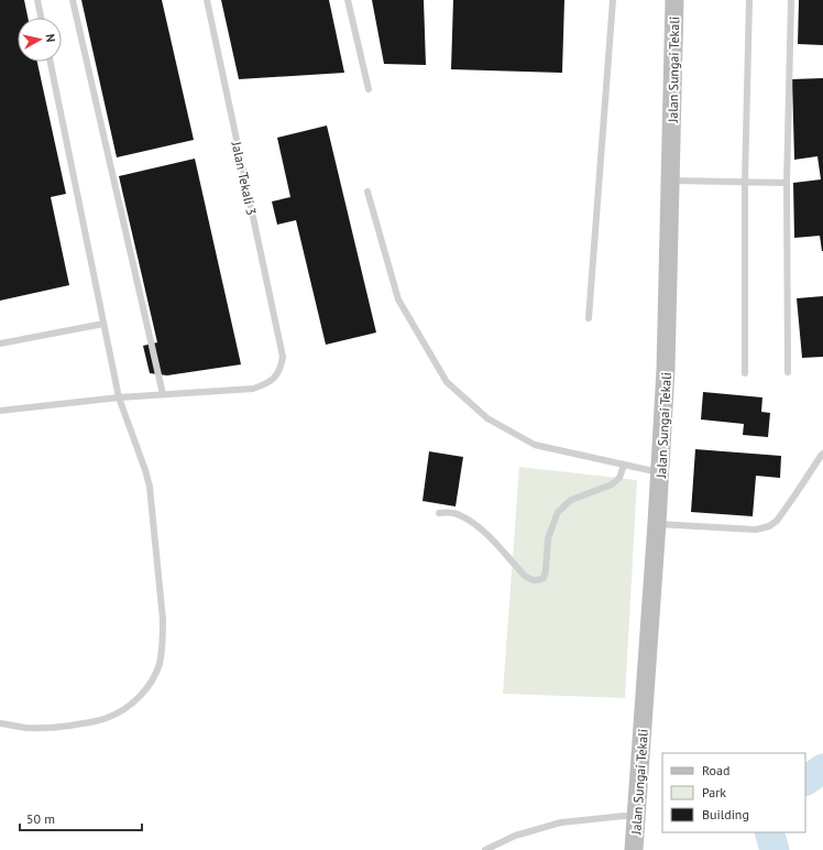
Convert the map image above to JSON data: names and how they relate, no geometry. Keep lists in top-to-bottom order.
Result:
{
  "streets": {
    "street": ["Jalan Sungai Tekali"],
    "lane": ["Jalan Tekali 3"]
  },
  "legend": ["Road", "Park", "Building"],
  "scale_bar": "50 m",
  "north": "right"
}
